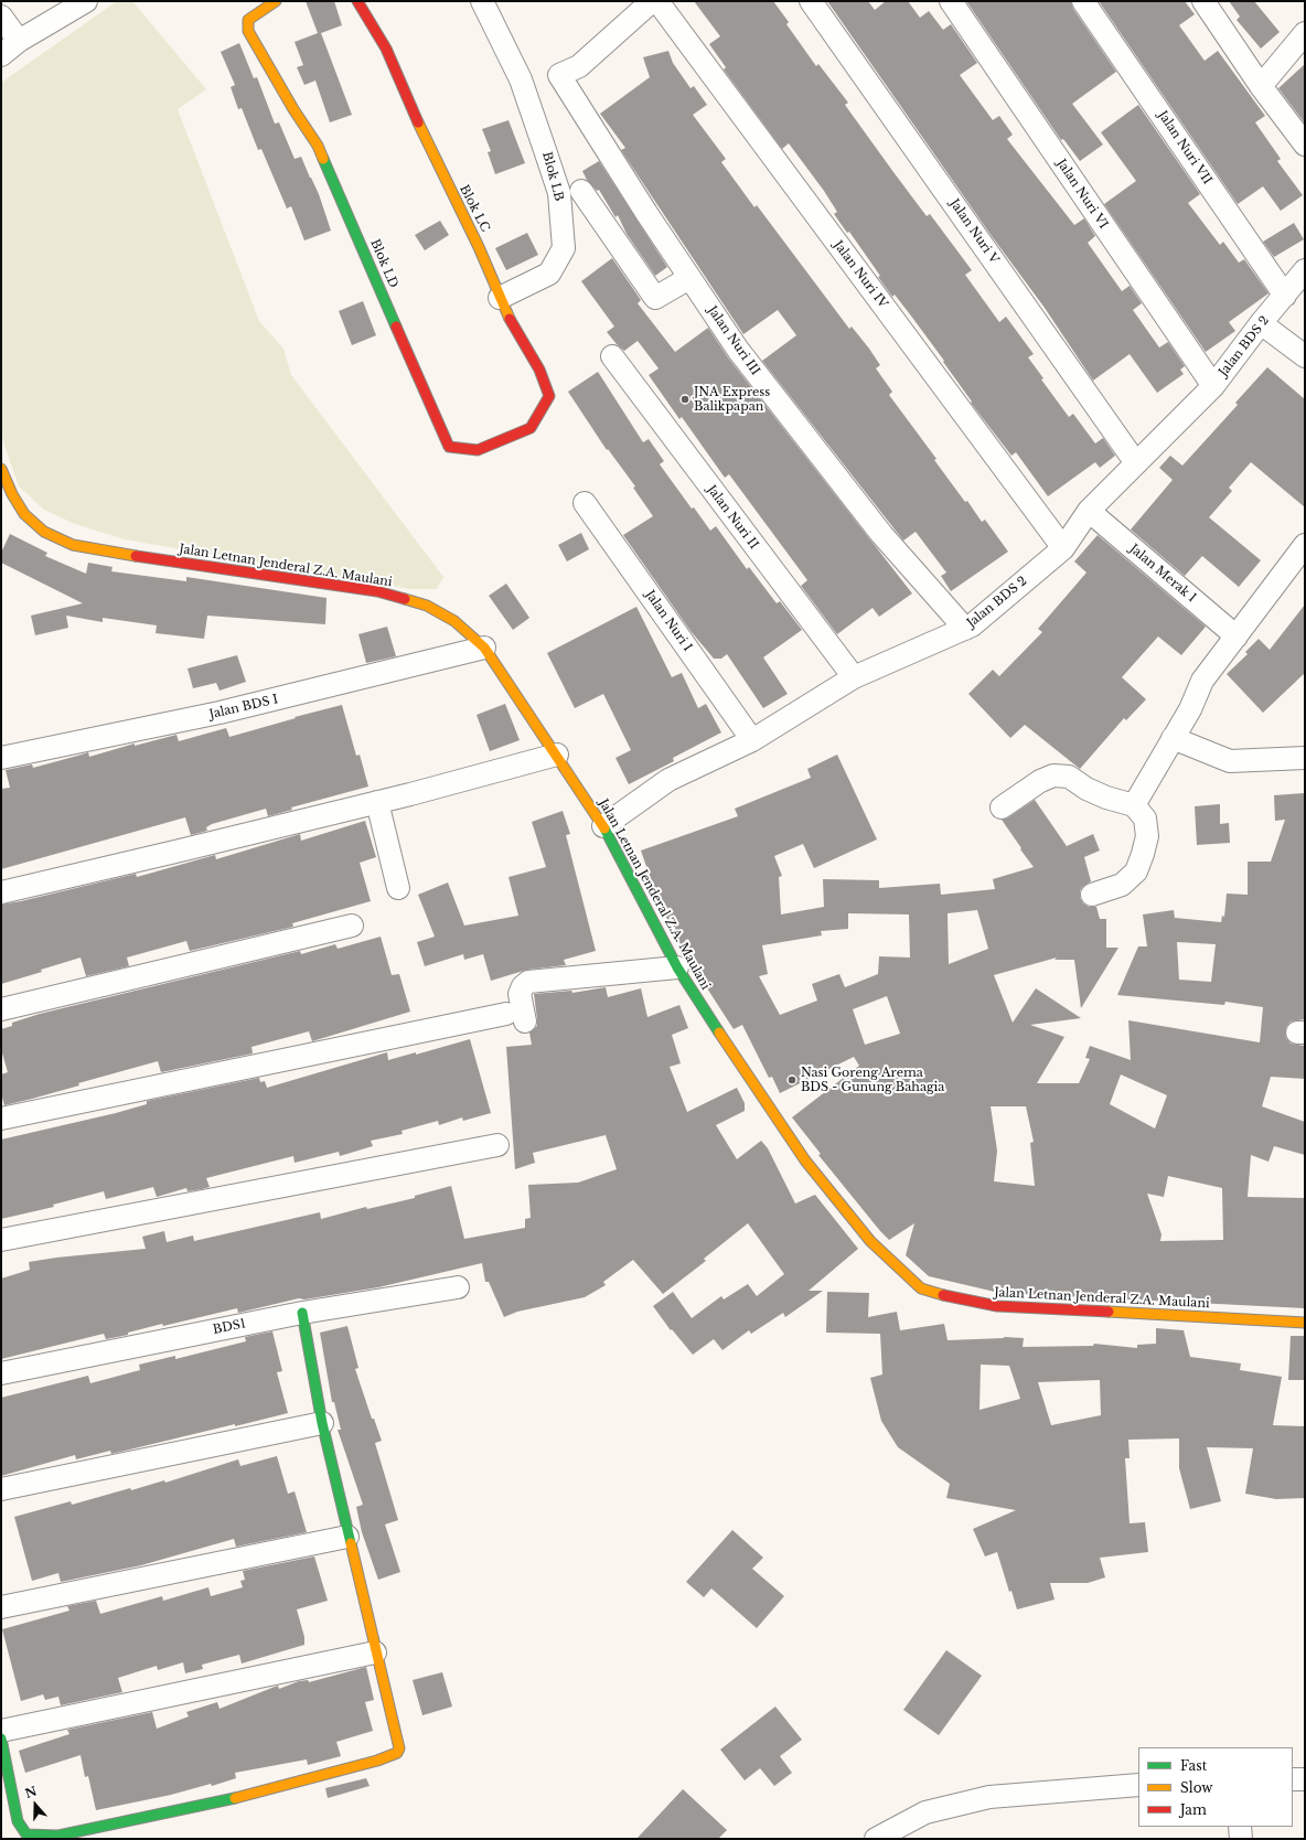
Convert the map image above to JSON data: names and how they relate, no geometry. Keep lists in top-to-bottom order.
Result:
{
  "streets": {
    "street": [
      "Jalan Nuri VII",
      "Blok LB",
      "Jalan Nuri VI",
      "Blok LC",
      "Jalan Nuri V",
      "Blok LD",
      "Jalan Nuri IV",
      "Jalan Nuri III",
      "Jalan BDS 2",
      "Jalan Nuri II",
      "Jalan Letnan Jenderal Z.A. Maulani",
      "Jalan Merak I",
      "Jalan Nuri I",
      "Jalan BDS I",
      "BDS1"
    ]
  },
  "crossings": [
    ["Jalan Nuri VII", "Jalan BDS 2"],
    ["Blok LB", "Blok LC"],
    ["Jalan Nuri VI", "Jalan BDS 2"],
    ["Blok LC", "Blok LD"],
    ["Jalan Nuri V", "Jalan BDS 2"],
    ["Jalan Nuri IV", "Jalan BDS 2"],
    ["Jalan Nuri III", "Jalan BDS 2"],
    ["Jalan BDS 2", "Jalan Nuri II"],
    ["Jalan BDS 2", "Jalan Letnan Jenderal Z.A. Maulani"],
    ["Jalan BDS 2", "Jalan Merak I"],
    ["Jalan BDS 2", "Jalan Nuri I"],
    ["Jalan Letnan Jenderal Z.A. Maulani", "Jalan BDS I"]
  ],
  "places": ["JNA Express Balikpapan", "Nasi Goreng Arema BDS - Gunung Bahagia"],
  "legend": ["Fast", "Slow", "Jam"],
  "north": "top"
}
